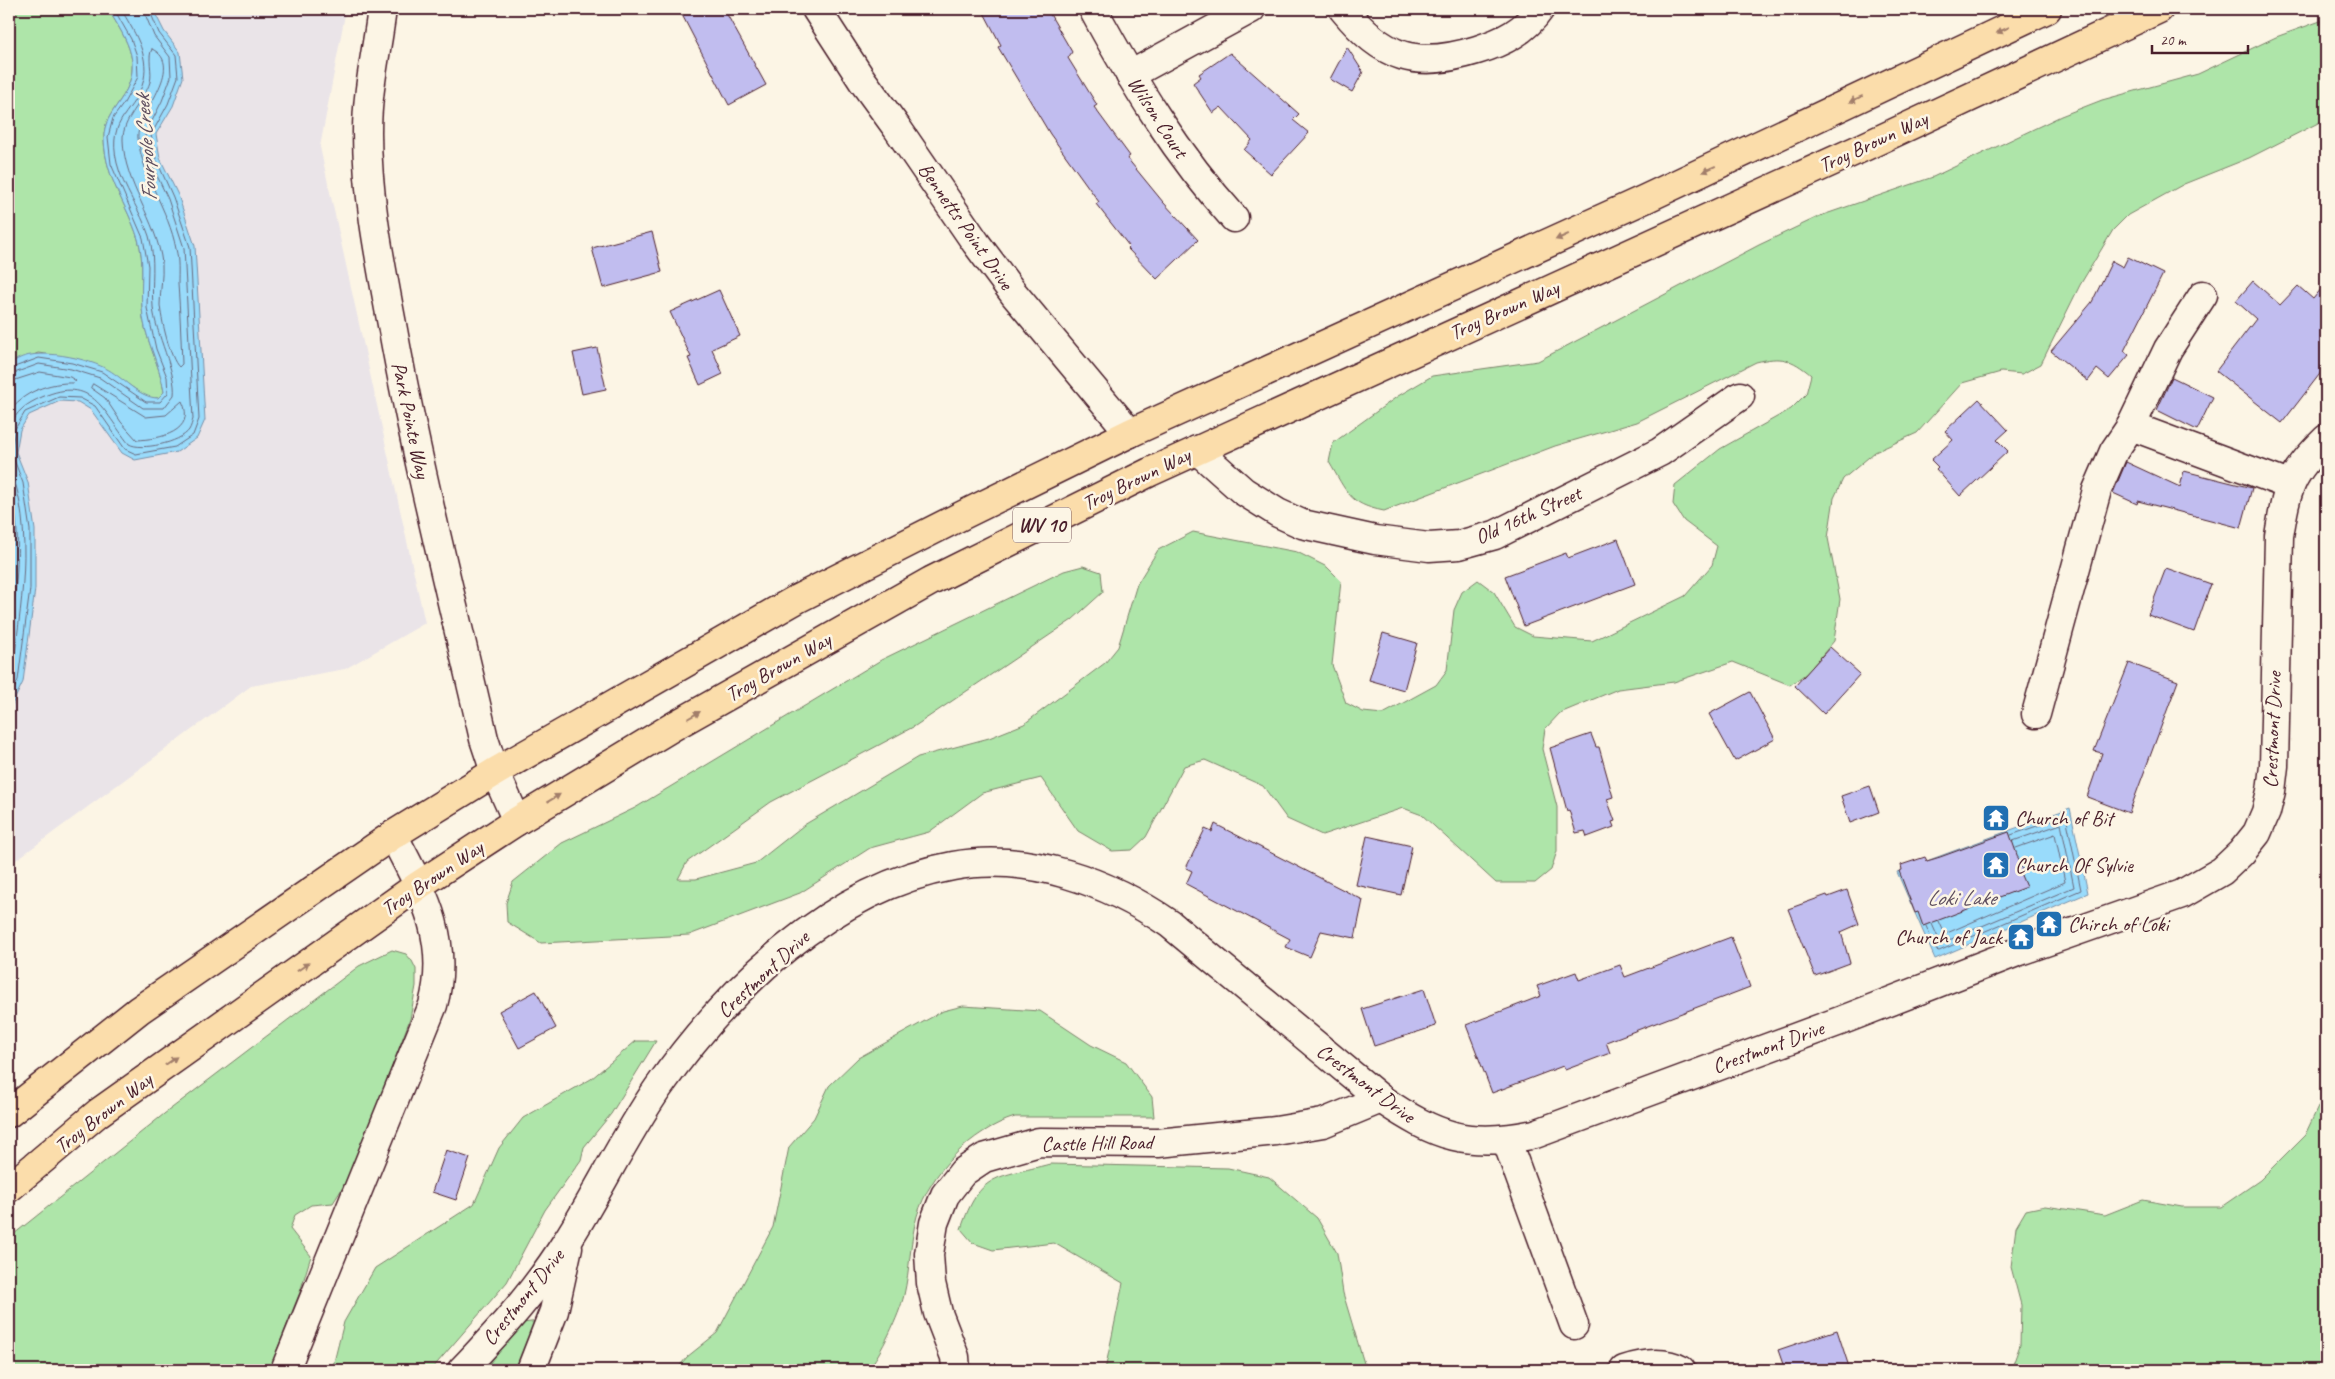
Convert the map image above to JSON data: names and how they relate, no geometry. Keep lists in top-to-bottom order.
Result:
{
  "streets": {
    "main road": ["Troy Brown Way", "WV 10"],
    "street": [
      "Wilson Court",
      "Bennetts Point Drive",
      "Park Pointe Way",
      "Old 16th Street",
      "Crestmont Drive",
      "Castle Hill Road"
    ]
  },
  "crossings": [
    ["Troy Brown Way", "Bennetts Point Drive"],
    ["Troy Brown Way", "Park Pointe Way"],
    ["Troy Brown Way", "Old 16th Street"],
    ["Crestmont Drive", "Castle Hill Road"]
  ],
  "water": ["Fourpole Creek", "Loki Lake"],
  "places": {
    "temple": [
      "Church of Bit",
      "Church Of Sylvie",
      "Chirch of Loki",
      "Church of Jack"
    ]
  },
  "scale_bar": "20 m"
}
